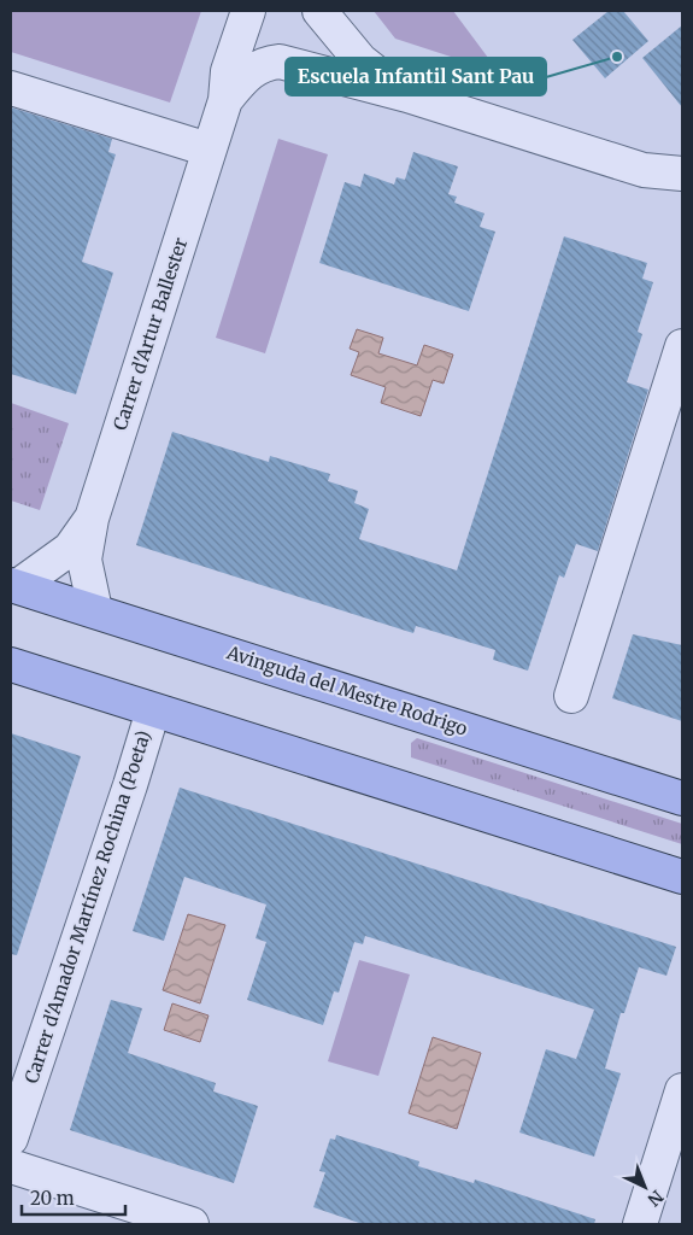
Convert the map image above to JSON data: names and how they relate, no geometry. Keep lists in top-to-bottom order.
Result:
{
  "streets": {
    "main road": ["Avinguda del Mestre Rodrigo"],
    "street": ["Carrer d'Artur Ballester", "Carrer d'Amador Martínez Rochina (Poeta)"]
  },
  "crossings": [
    ["Carrer d'Artur Ballester", "Avinguda del Mestre Rodrigo"]
  ],
  "places": ["Escuela Infantil Sant Pau"],
  "scale_bar": "20 m",
  "north": "bottom right"
}
